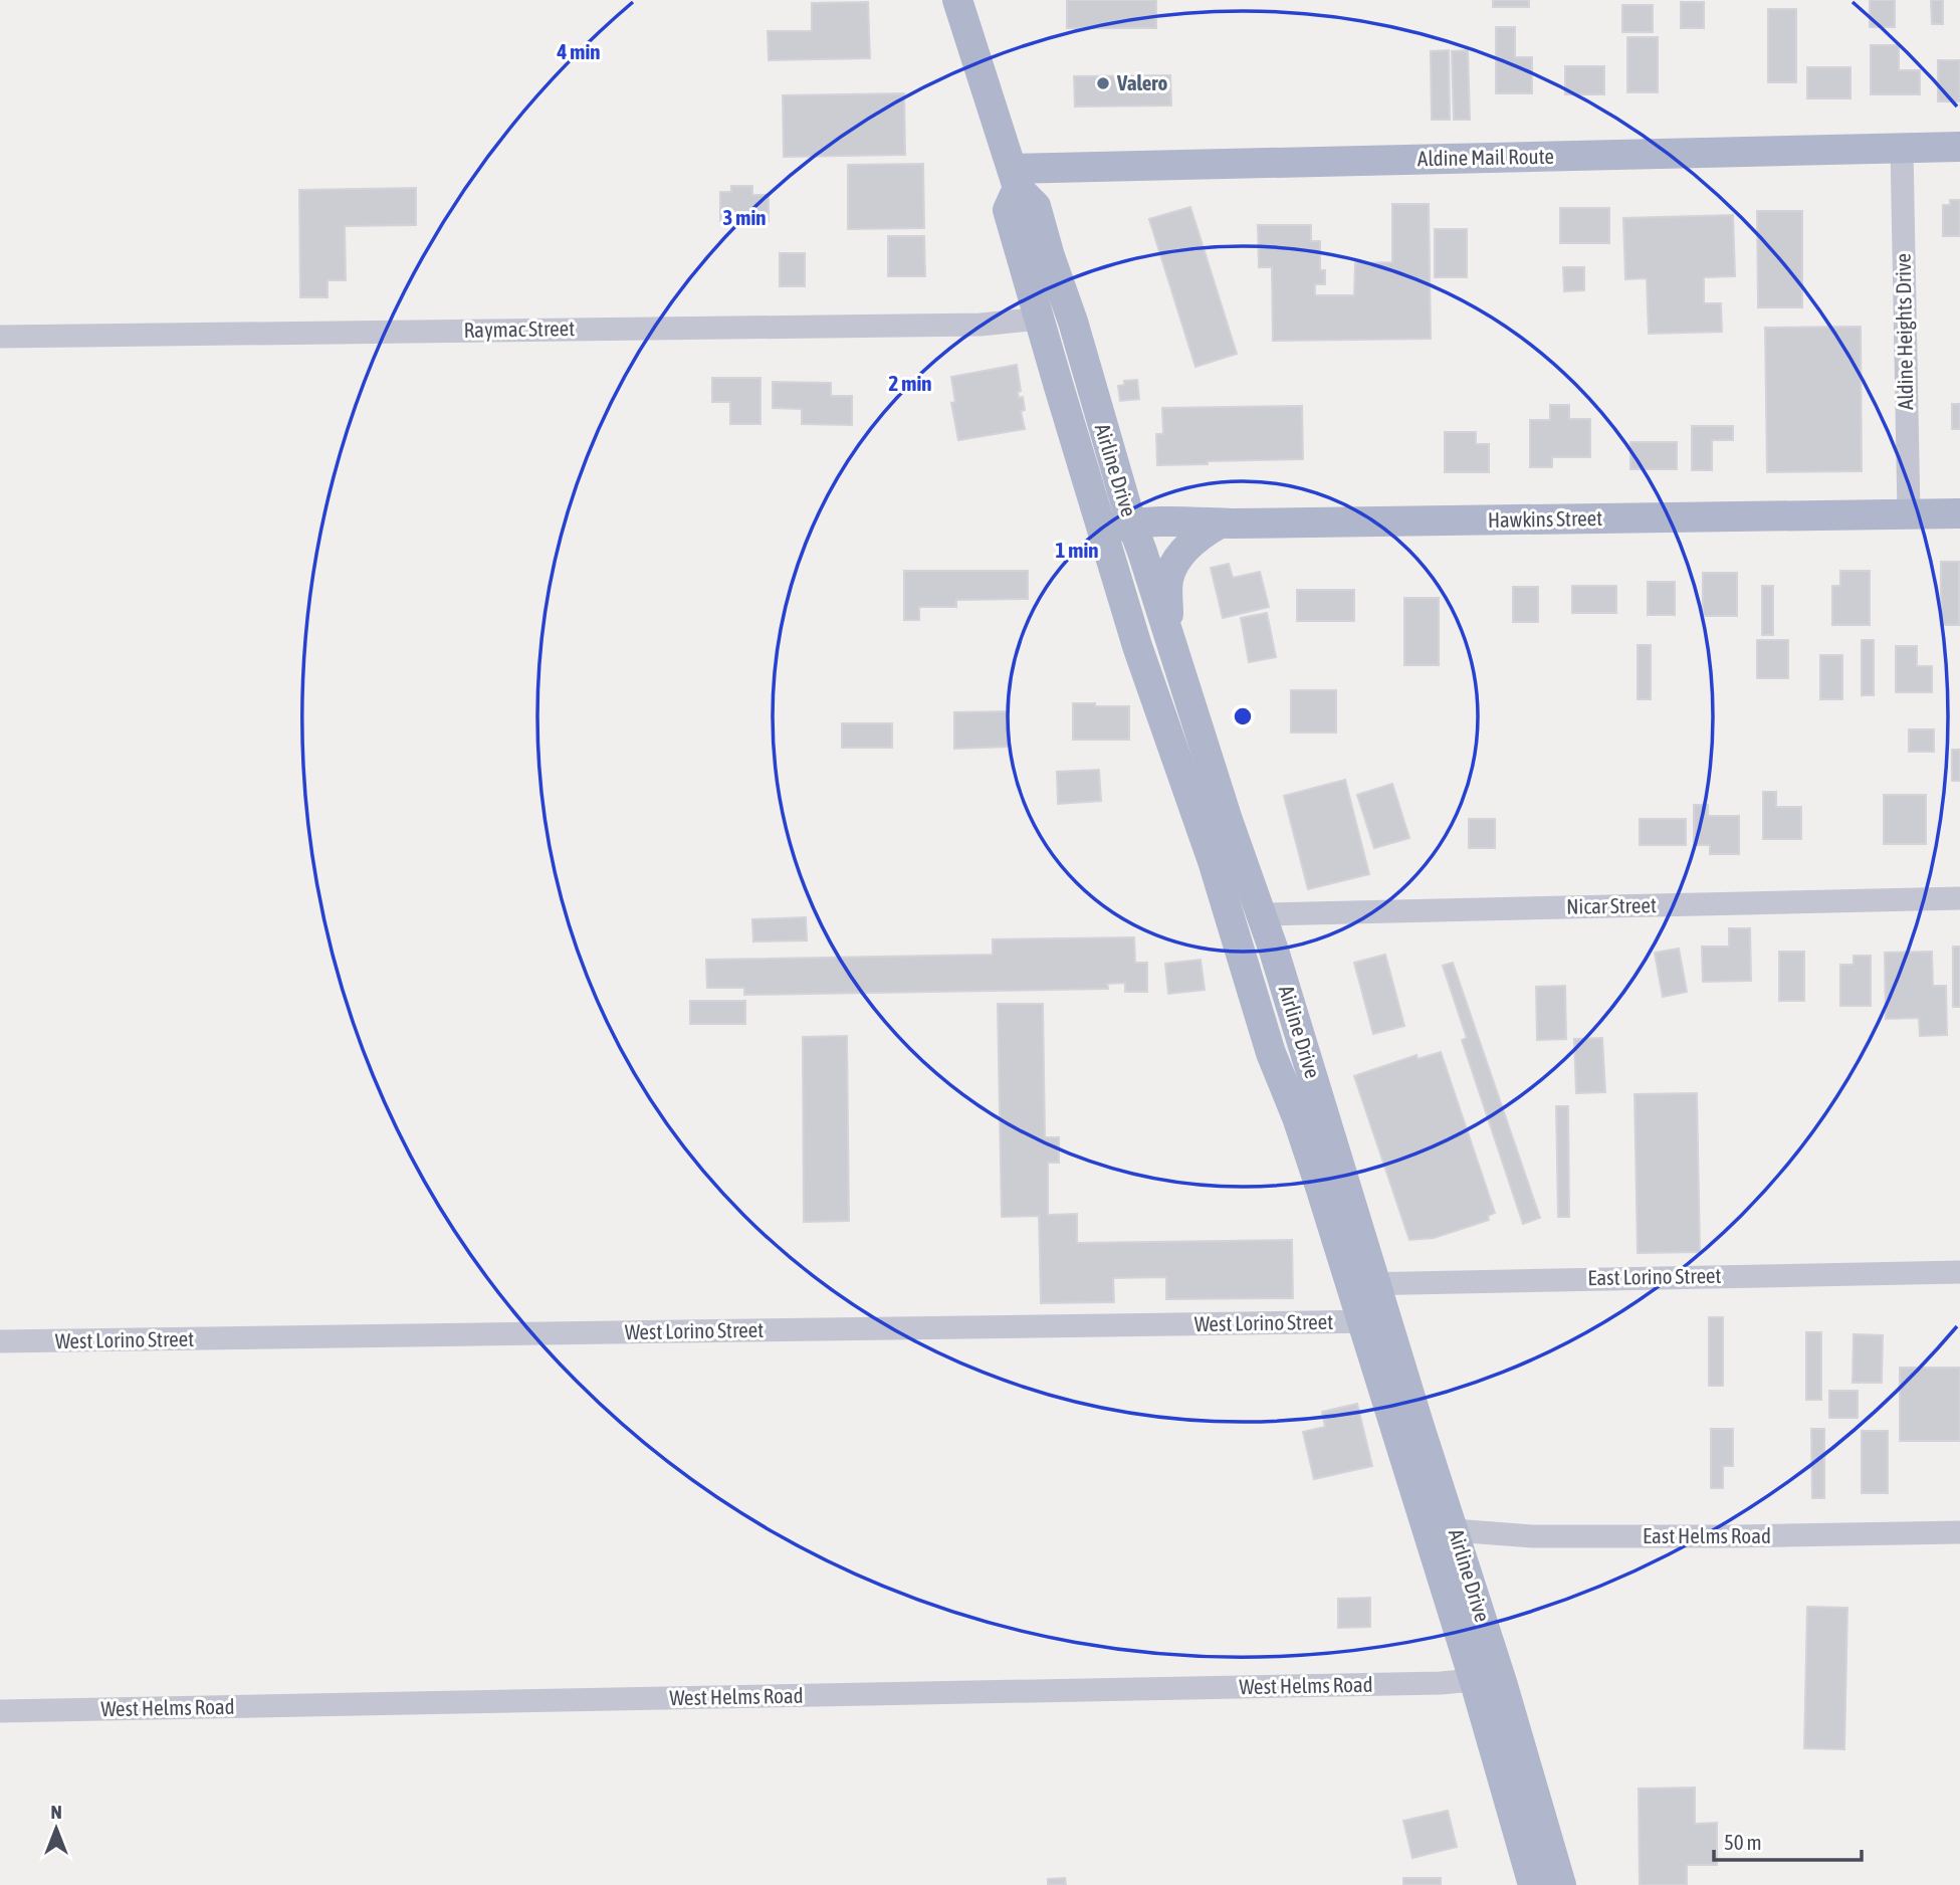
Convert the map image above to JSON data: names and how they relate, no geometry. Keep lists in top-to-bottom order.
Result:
{
  "streets": {
    "main road": ["Aldine Mail Route", "Airline Drive", "Hawkins Street"],
    "street": [
      "Raymac Street",
      "Aldine Heights Drive",
      "Nicar Street",
      "East Lorino Street",
      "West Lorino Street",
      "East Helms Road",
      "West Helms Road"
    ]
  },
  "crossings": [
    ["Aldine Mail Route", "Aldine Heights Drive"],
    ["Aldine Mail Route", "Airline Drive"],
    ["Raymac Street", "Airline Drive"],
    ["Aldine Heights Drive", "Hawkins Street"],
    ["Airline Drive", "Hawkins Street"],
    ["Airline Drive", "Nicar Street"],
    ["Airline Drive", "East Lorino Street"],
    ["Airline Drive", "West Lorino Street"],
    ["Airline Drive", "East Helms Road"],
    ["Airline Drive", "West Helms Road"]
  ],
  "places": ["Valero"],
  "scale_bar": "50 m",
  "north": "top",
  "rings": [
    "4 min",
    "3 min",
    "2 min",
    "1 min"
  ]
}
